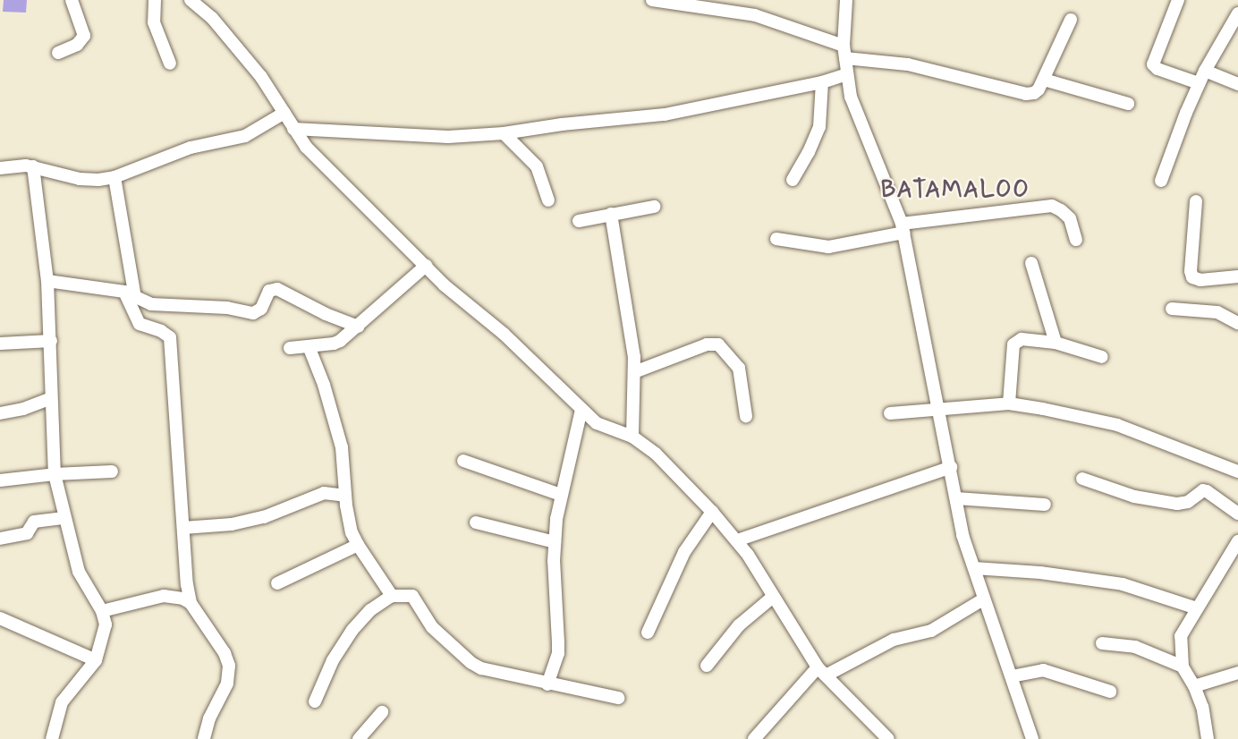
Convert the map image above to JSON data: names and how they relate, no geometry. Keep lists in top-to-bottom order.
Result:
{
  "districts": ["BATAMALOO"]
}
